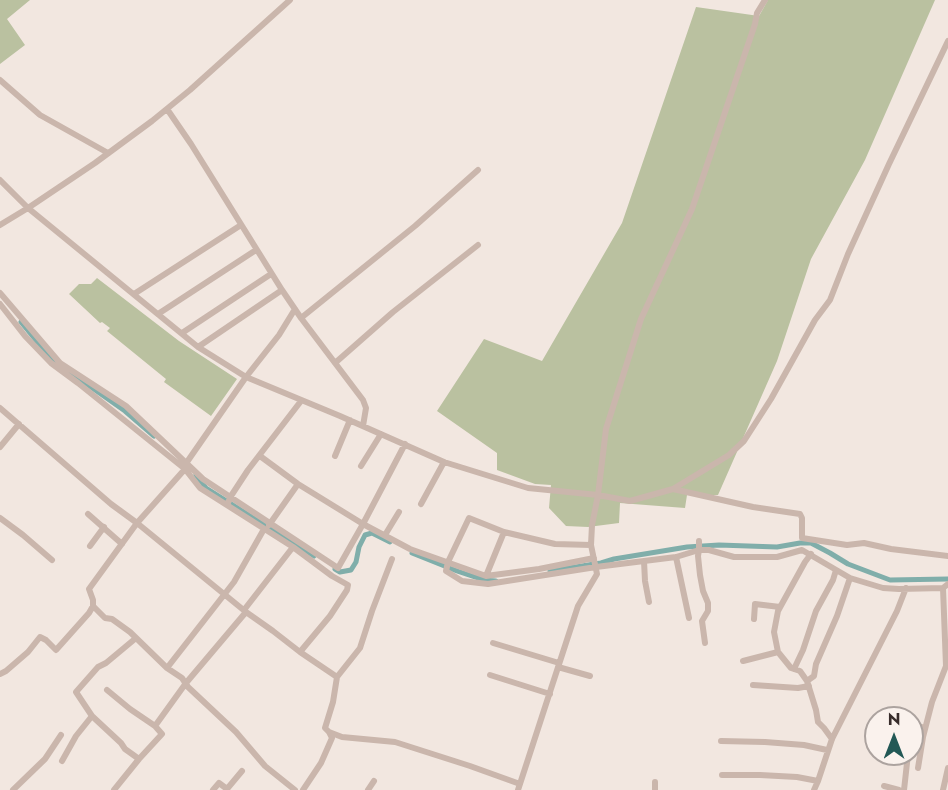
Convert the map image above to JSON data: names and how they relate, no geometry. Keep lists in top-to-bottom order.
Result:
{
  "north": "top"
}
